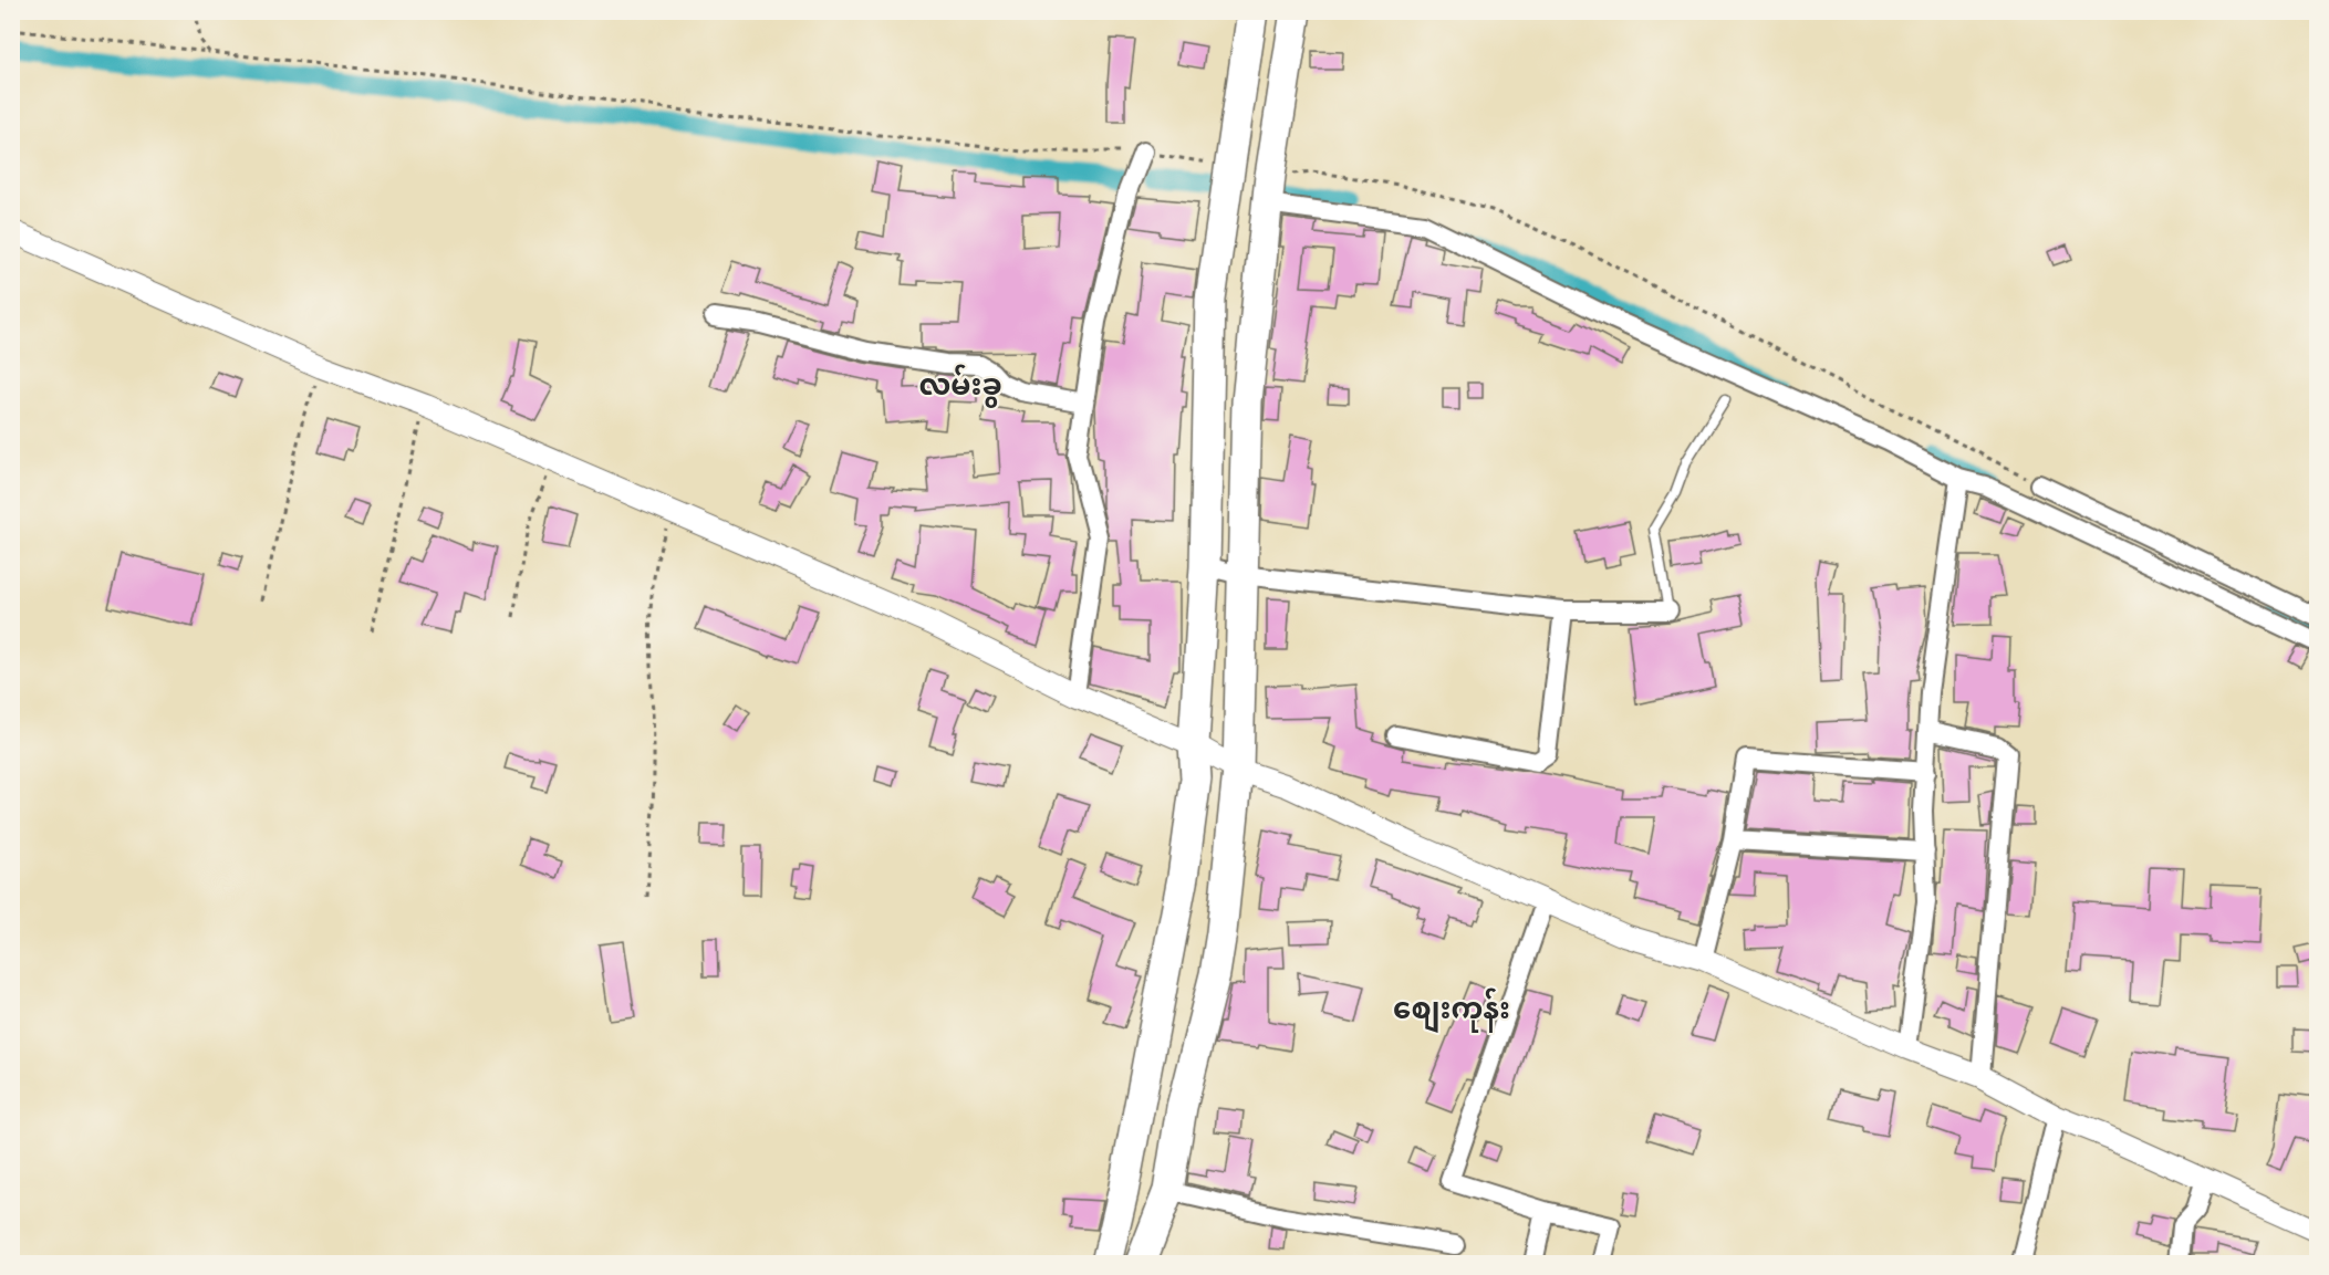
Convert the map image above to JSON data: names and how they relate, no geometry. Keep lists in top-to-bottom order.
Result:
{
  "districts": ["လမ်းခွ", "စျေးကုန်း"]
}
